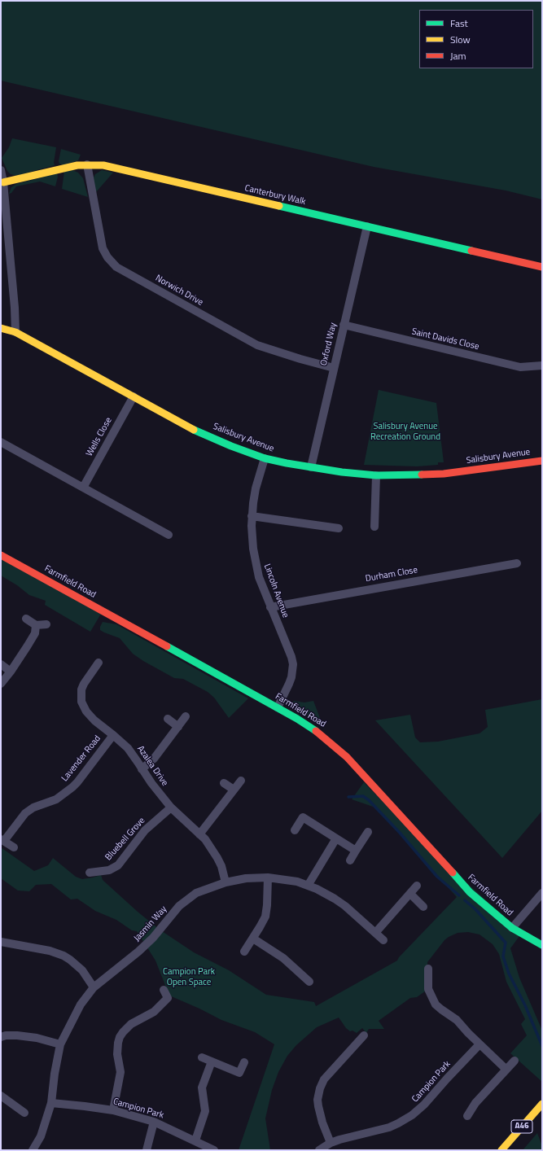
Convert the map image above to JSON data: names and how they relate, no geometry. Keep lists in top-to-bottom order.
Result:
{
  "streets": {
    "street": [
      "Canterbury Walk",
      "Norwich Drive",
      "Saint Davids Close",
      "Oxford Way",
      "Wells Close",
      "Salisbury Avenue",
      "Durham Close",
      "Farmfield Road",
      "Lincoln Avenue",
      "Lavender Road",
      "Azalea Drive",
      "Bluebell Grove",
      "Jasmin Way",
      "Campion Park",
      "A46"
    ]
  },
  "crossings": [
    ["Canterbury Walk", "Norwich Drive"],
    ["Canterbury Walk", "Oxford Way"],
    ["Norwich Drive", "Oxford Way"],
    ["Saint Davids Close", "Oxford Way"],
    ["Oxford Way", "Salisbury Avenue"],
    ["Wells Close", "Salisbury Avenue"],
    ["Salisbury Avenue", "Lincoln Avenue"],
    ["Durham Close", "Lincoln Avenue"],
    ["Farmfield Road", "Lincoln Avenue"],
    ["Lavender Road", "Azalea Drive"],
    ["Azalea Drive", "Bluebell Grove"],
    ["Azalea Drive", "Jasmin Way"],
    ["Jasmin Way", "Campion Park"]
  ],
  "parks": ["Salisbury Avenue Recreation Ground", "Campion Park Open Space"],
  "legend": ["Fast", "Slow", "Jam"]
}
